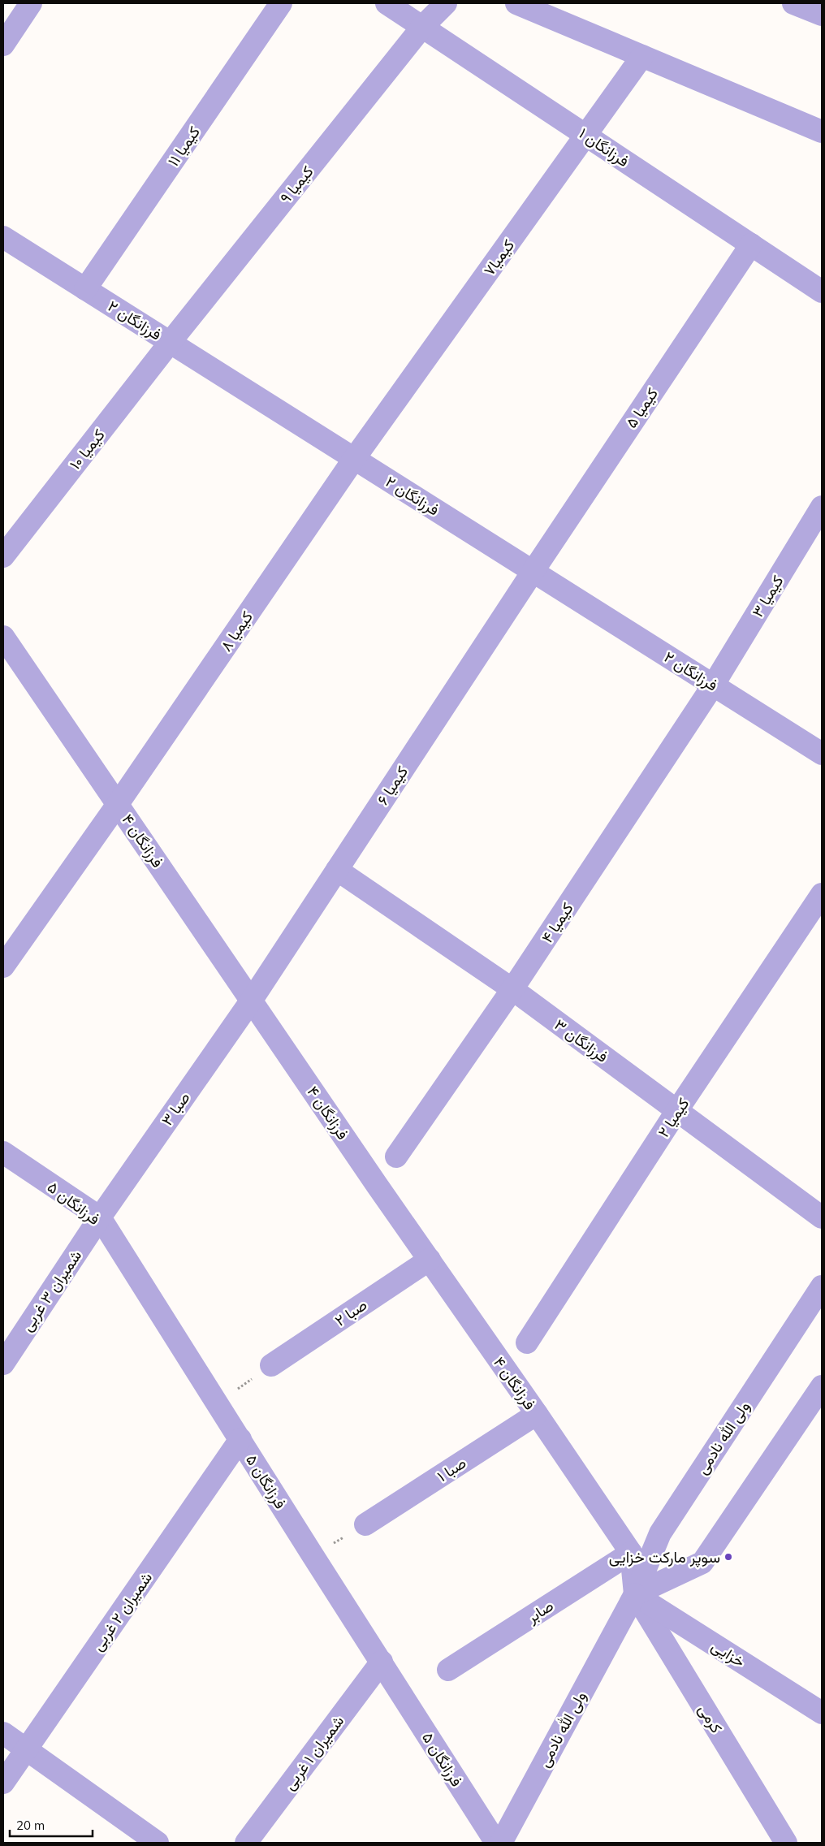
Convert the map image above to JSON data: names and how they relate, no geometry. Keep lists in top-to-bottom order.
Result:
{
  "streets": {
    "street": [
      "کیمیا ۱۱",
      "فرزانگان ۱",
      "کیمیا ۹",
      "کیمیا۷",
      "فرزانگان ۲",
      "کیمیا ۵",
      "کیمیا ۱۰",
      "کیمیا ۳",
      "کیمیا ۸",
      "کیمیا ۶",
      "فرزانگان ۴",
      "کیمیا ۴",
      "فرزانگان ۳",
      "صبا ۳",
      "کیمیا ۲",
      "فرزانگان ۵",
      "شمیران ۳ غربی",
      "صبا ۲",
      "ولی الله نادمی",
      "صبا ۱",
      "شمیران ۲ غربی",
      "صابر",
      "خزایی",
      "کرمی",
      "شمیران ۱ غربی"
    ]
  },
  "crossings": [
    ["کیمیا ۱۱", "فرزانگان ۲"],
    ["فرزانگان ۱", "کیمیا ۹"],
    ["فرزانگان ۱", "کیمیا۷"],
    ["فرزانگان ۱", "کیمیا ۵"],
    ["کیمیا ۹", "فرزانگان ۲"],
    ["کیمیا ۹", "کیمیا ۱۰"],
    ["کیمیا۷", "فرزانگان ۲"],
    ["کیمیا۷", "کیمیا ۸"],
    ["فرزانگان ۲", "کیمیا ۵"],
    ["فرزانگان ۲", "کیمیا ۱۰"],
    ["فرزانگان ۲", "کیمیا ۳"],
    ["فرزانگان ۲", "کیمیا ۸"],
    ["فرزانگان ۲", "کیمیا ۶"],
    ["فرزانگان ۲", "کیمیا ۴"],
    ["کیمیا ۵", "کیمیا ۶"],
    ["کیمیا ۳", "کیمیا ۴"],
    ["کیمیا ۸", "فرزانگان ۴"],
    ["کیمیا ۶", "فرزانگان ۴"],
    ["کیمیا ۶", "فرزانگان ۳"],
    ["کیمیا ۶", "صبا ۳"],
    ["فرزانگان ۴", "صبا ۳"],
    ["فرزانگان ۴", "صبا ۲"],
    ["فرزانگان ۴", "ولی الله نادمی"],
    ["فرزانگان ۴", "صبا ۱"],
    ["فرزانگان ۴", "صابر"],
    ["فرزانگان ۴", "خزایی"],
    ["فرزانگان ۴", "کرمی"],
    ["کیمیا ۴", "فرزانگان ۳"],
    ["فرزانگان ۳", "کیمیا ۲"],
    ["صبا ۳", "فرزانگان ۵"],
    ["صبا ۳", "شمیران ۳ غربی"],
    ["فرزانگان ۵", "شمیران ۳ غربی"],
    ["فرزانگان ۵", "شمیران ۲ غربی"],
    ["فرزانگان ۵", "شمیران ۱ غربی"],
    ["ولی الله نادمی", "خزایی"],
    ["ولی الله نادمی", "کرمی"],
    ["خزایی", "کرمی"]
  ],
  "places": ["سوپر مارکت خزایی"],
  "scale_bar": "20 m"
}
